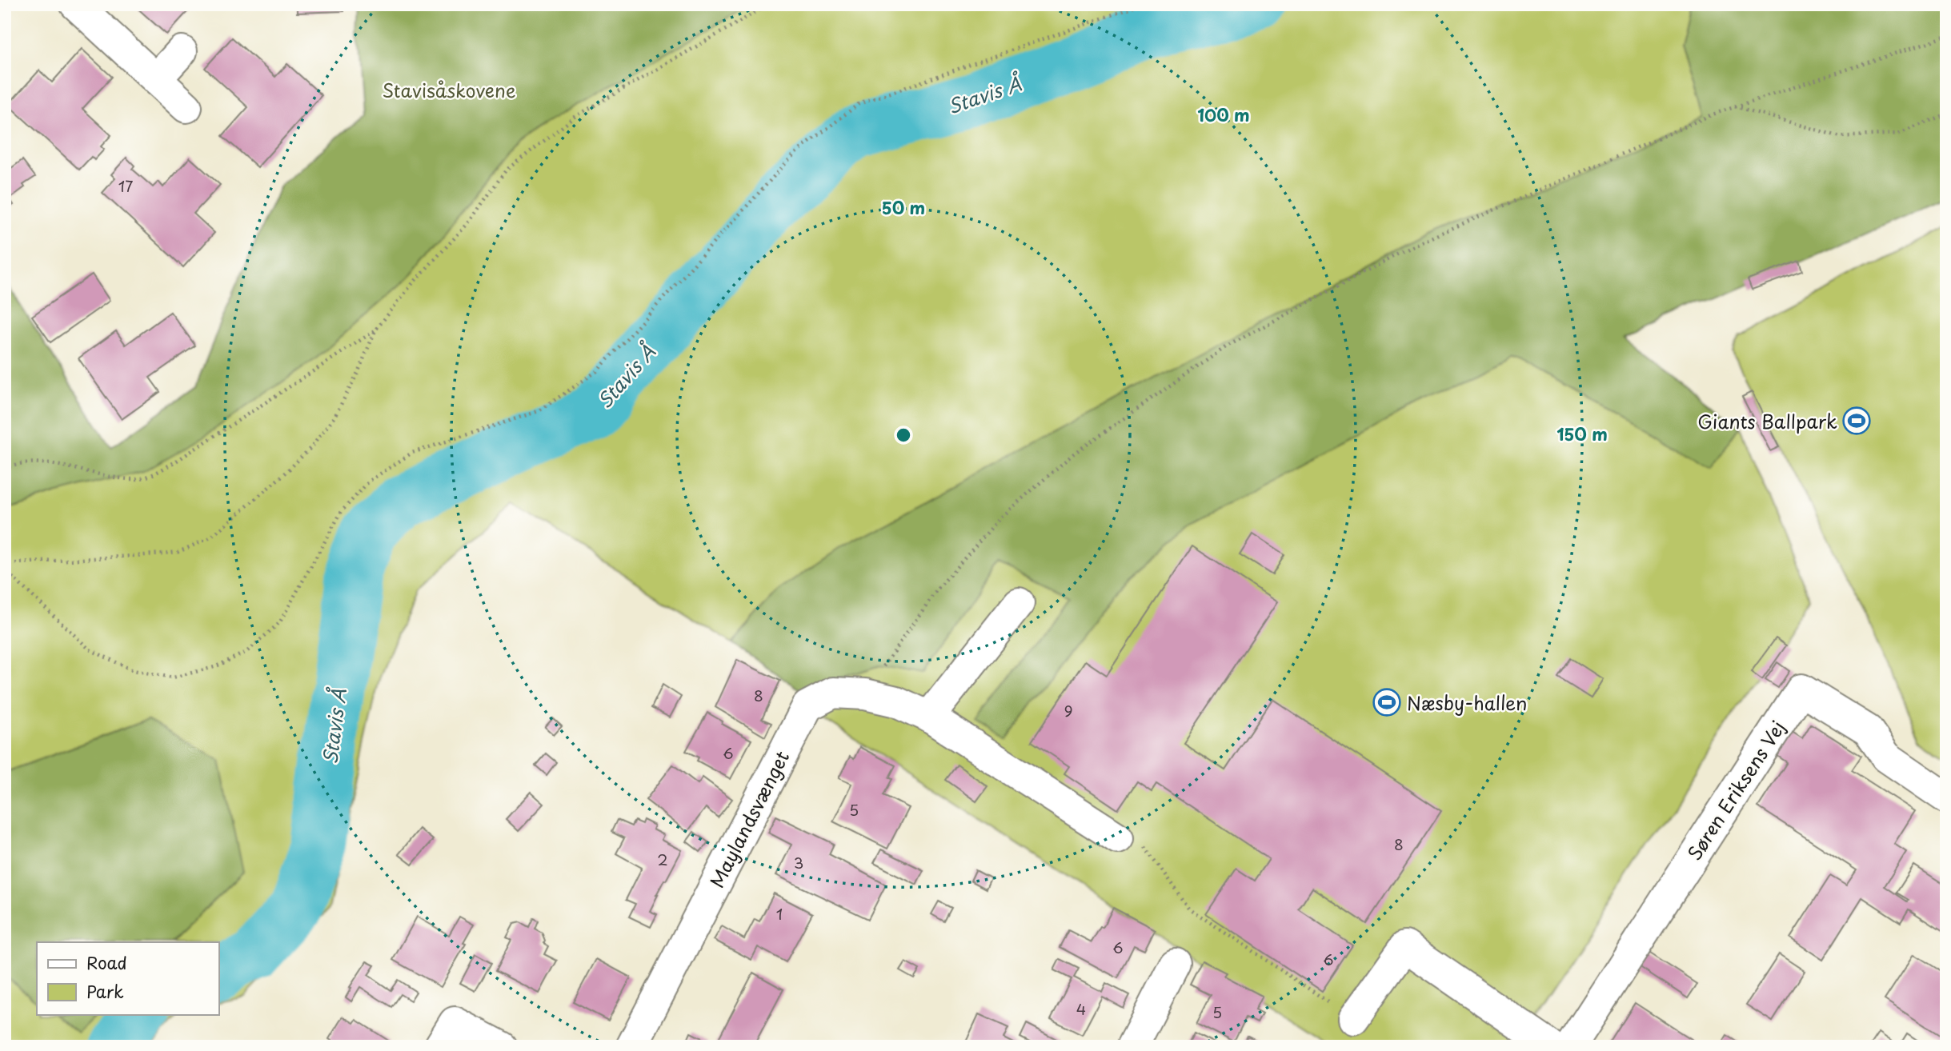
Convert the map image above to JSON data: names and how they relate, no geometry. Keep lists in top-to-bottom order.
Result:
{
  "streets": {
    "street": ["Søren Eriksens Vej", "Maylandsvænget"]
  },
  "water": ["Stavis Å"],
  "parks": ["Stavisåskovene"],
  "places": {
    "sports": ["Giants Ballpark", "Næsby-hallen"]
  },
  "house_numbers": [
    "17",
    "8",
    "9",
    "6",
    "5",
    "8",
    "2",
    "3",
    "1",
    "6",
    "6",
    "4",
    "5"
  ],
  "legend": ["Road", "Park"],
  "rings": ["100 m", "50 m", "150 m"]
}
